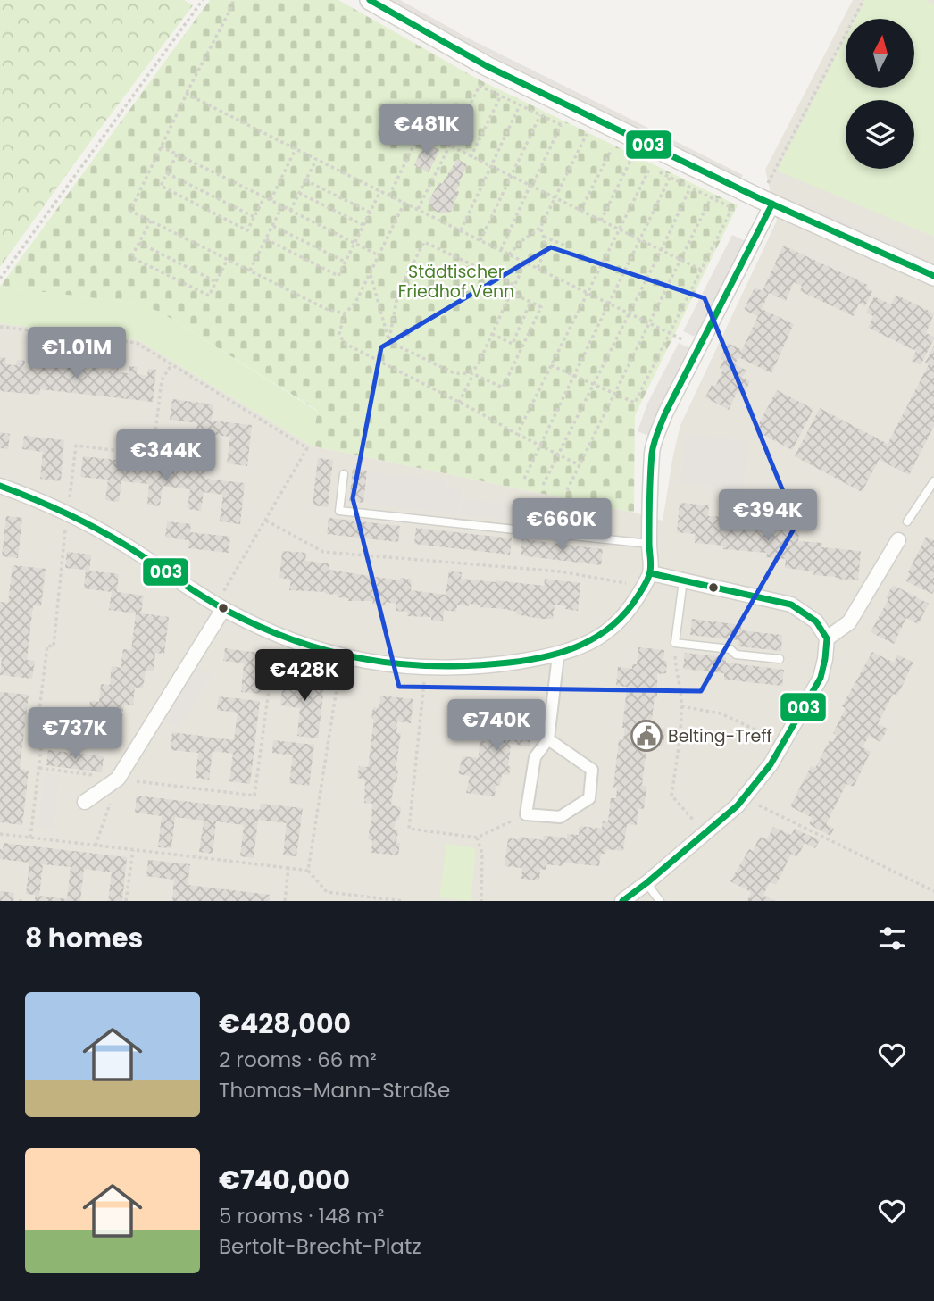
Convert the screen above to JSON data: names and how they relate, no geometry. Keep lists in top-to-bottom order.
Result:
{
  "parks": ["Städtischer Friedhof Venn"],
  "places": {
    "public building": ["Belting-Treff"]
  },
  "lines": ["transit line 003"],
  "north": "top",
  "page": {
    "price": [
      "€481K",
      "€1.01M",
      "€344K",
      "€394K",
      "€660K",
      "€428K",
      "€740K",
      "€737K"
    ],
    "heading": "8 homes",
    "list": [
      {
        "name": "€428,000",
        "note": "2 rooms · 66 m² · Thomas-Mann-Straße"
      },
      {
        "name": "€740,000",
        "note": "5 rooms · 148 m² · Bertolt-Brecht-Platz"
      }
    ]
  }
}
